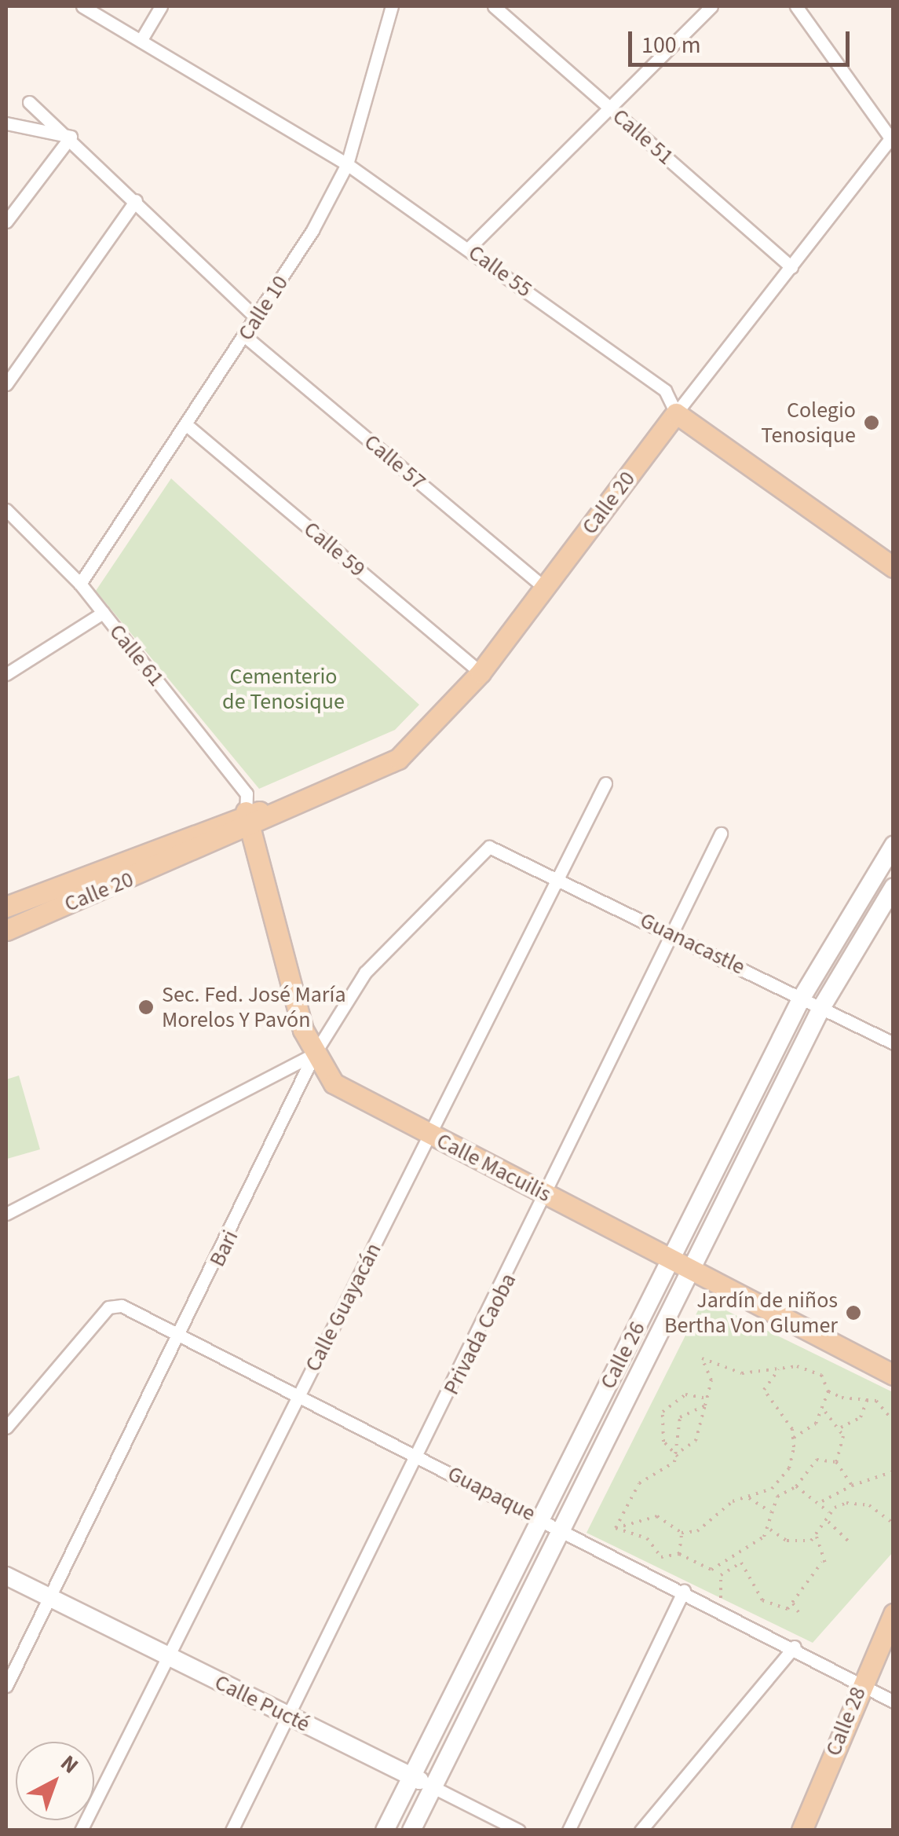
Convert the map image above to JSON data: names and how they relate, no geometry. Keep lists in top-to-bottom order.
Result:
{
  "streets": {
    "main road": [
      "Calle 55",
      "Calle 20",
      "Calle Macuilis",
      "Calle 26",
      "Calle Pucté",
      "Calle 28"
    ],
    "street": [
      "Calle 51",
      "Calle 10",
      "Calle 57",
      "Calle 59",
      "Calle 61",
      "Guanacastle",
      "Bari",
      "Calle Guayacán",
      "Privada Caoba",
      "Guapaque"
    ]
  },
  "crossings": [
    ["Calle 51", "Calle 20"],
    ["Calle 55", "Calle 10"],
    ["Calle 55", "Calle 20"],
    ["Calle 10", "Calle 57"],
    ["Calle 10", "Calle 59"],
    ["Calle 10", "Calle 61"],
    ["Calle 57", "Calle 20"],
    ["Calle 20", "Calle 59"],
    ["Calle 20", "Calle 61"],
    ["Calle 20", "Calle Macuilis"],
    ["Calle 61", "Calle Macuilis"],
    ["Guanacastle", "Bari"],
    ["Guanacastle", "Calle Guayacán"],
    ["Guanacastle", "Privada Caoba"],
    ["Guanacastle", "Calle 26"],
    ["Calle Macuilis", "Bari"],
    ["Calle Macuilis", "Calle Guayacán"],
    ["Calle Macuilis", "Privada Caoba"],
    ["Calle Macuilis", "Calle 26"],
    ["Bari", "Guapaque"],
    ["Bari", "Calle Pucté"],
    ["Calle Guayacán", "Guapaque"],
    ["Calle Guayacán", "Calle Pucté"],
    ["Privada Caoba", "Guapaque"],
    ["Privada Caoba", "Calle Pucté"],
    ["Calle 26", "Guapaque"],
    ["Calle 26", "Calle Pucté"],
    ["Guapaque", "Calle 28"]
  ],
  "parks": ["Cementerio de Tenosique"],
  "places": ["Colegio Tenosique", "Sec. Fed. José María Morelos Y Pavón", "Jardín de niños Bertha Von Glumer"],
  "scale_bar": "100 m",
  "north": "top right"
}
